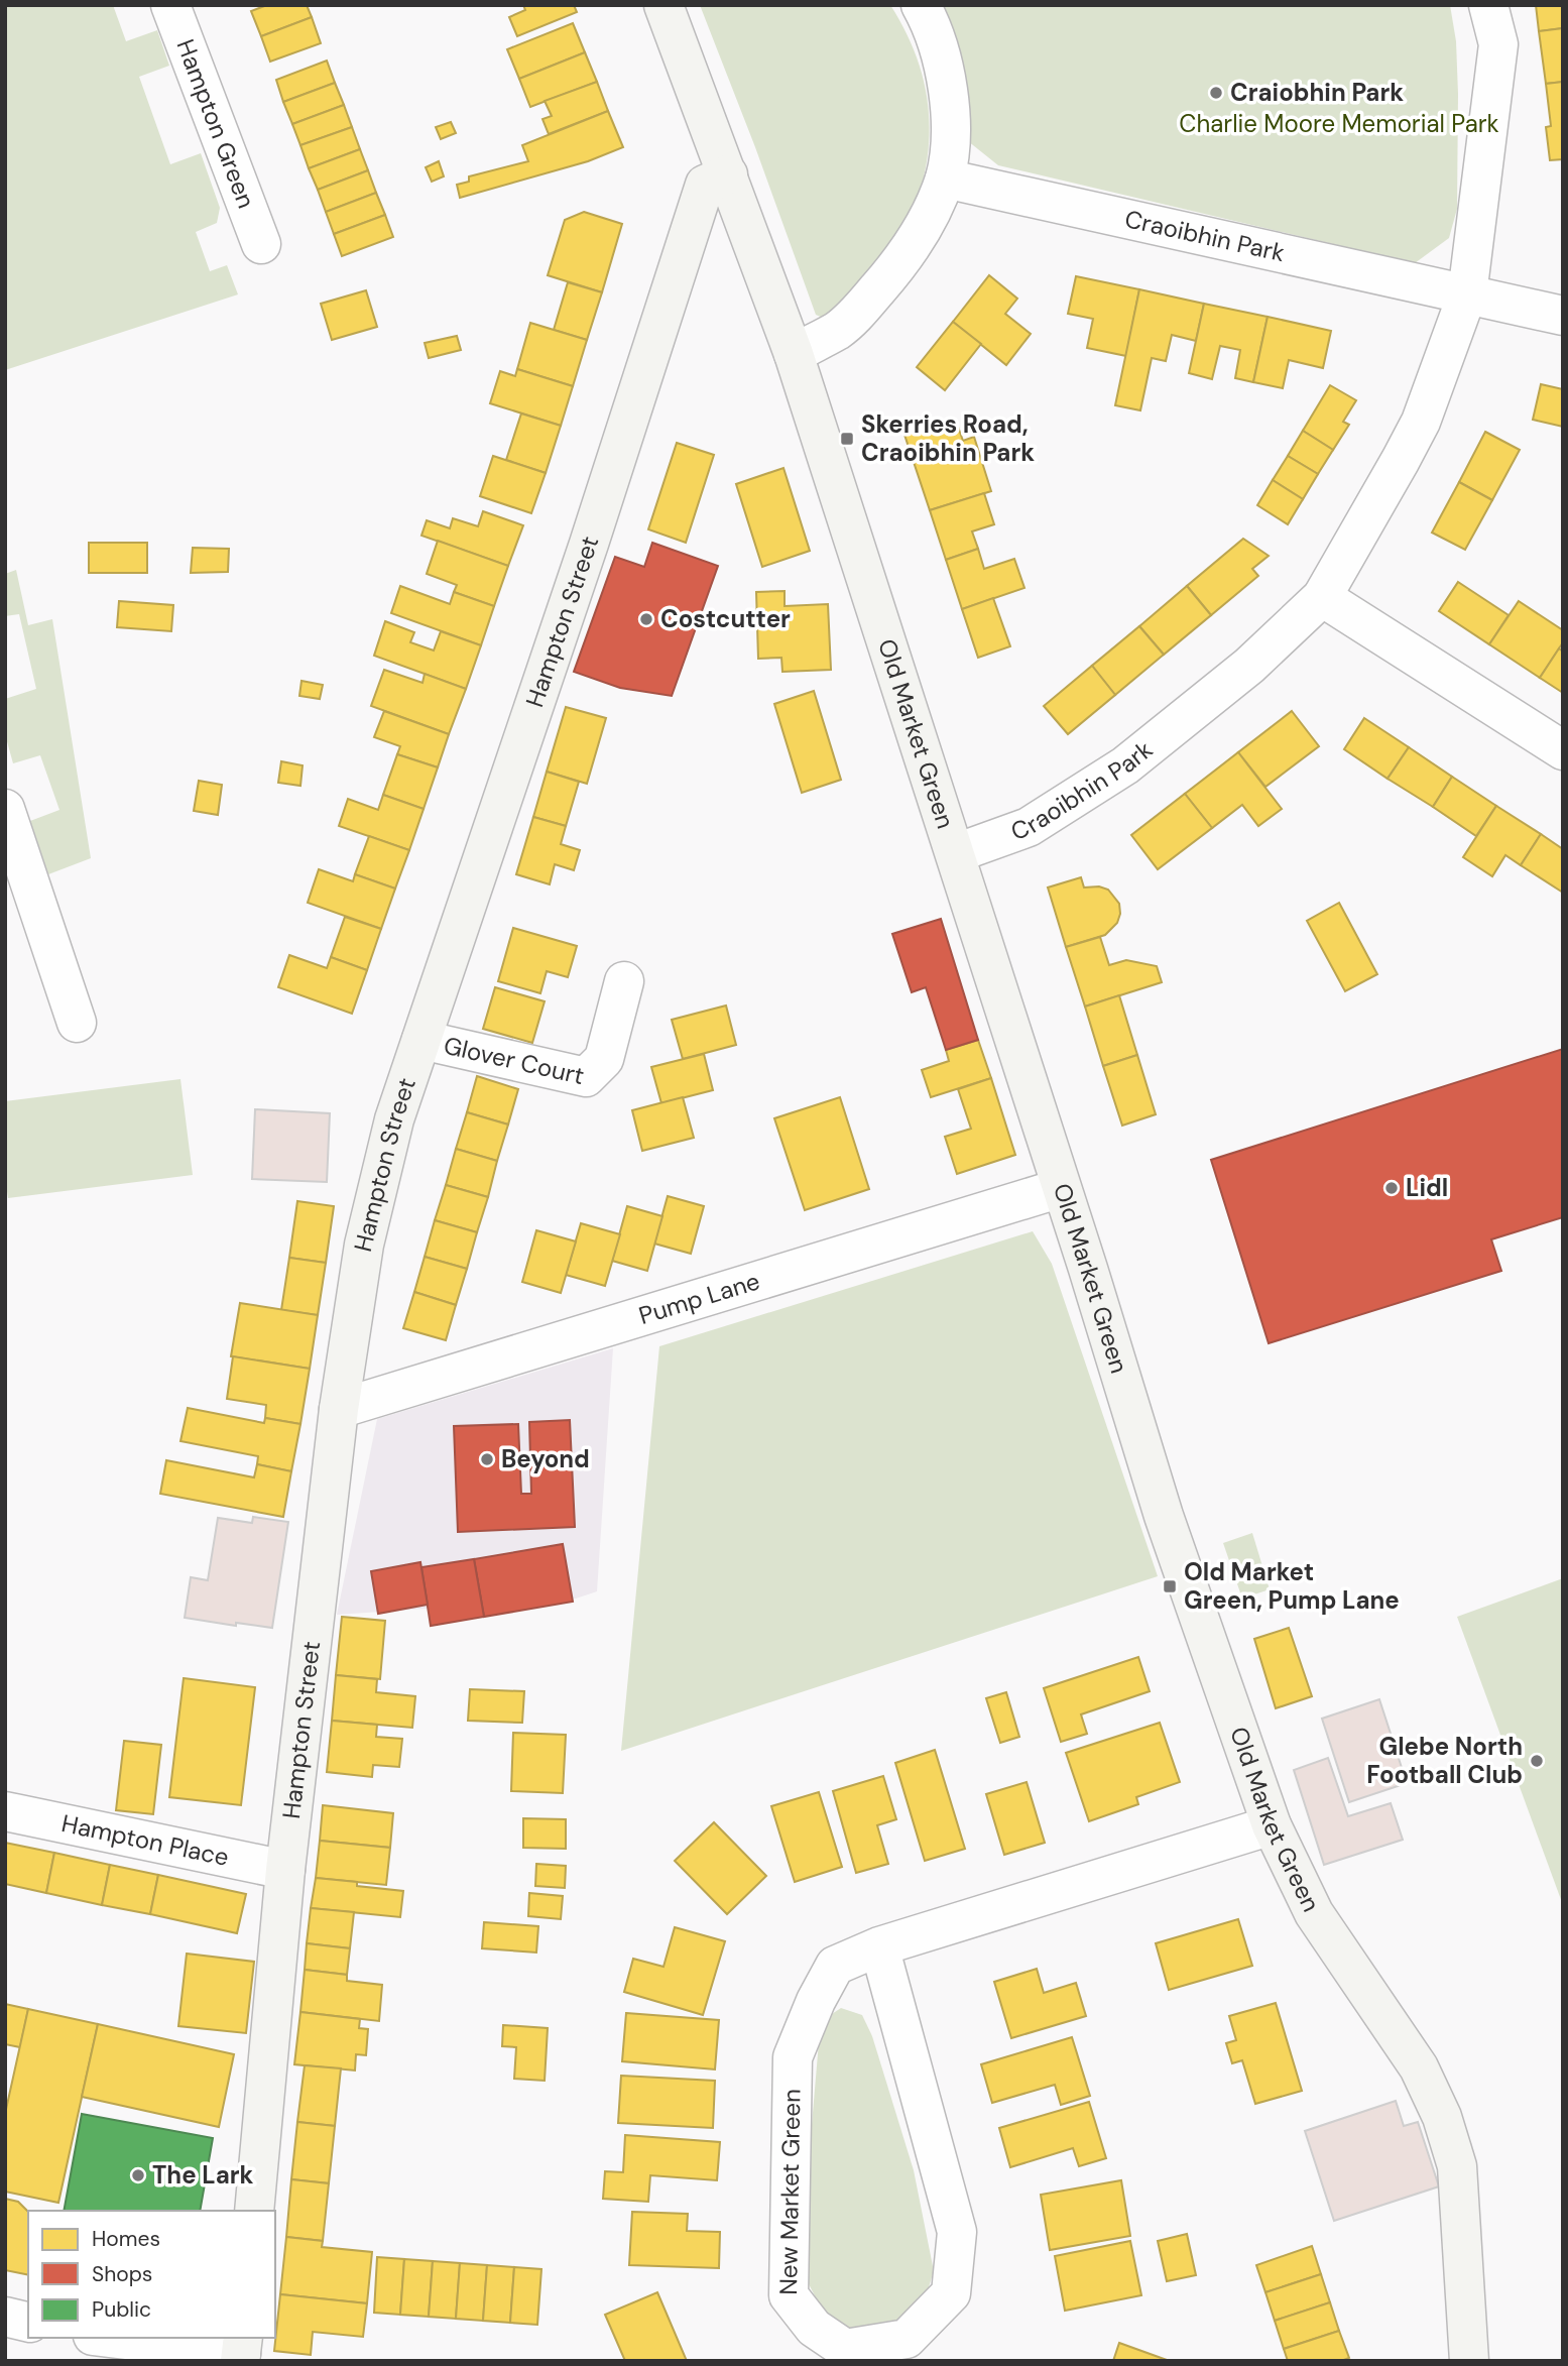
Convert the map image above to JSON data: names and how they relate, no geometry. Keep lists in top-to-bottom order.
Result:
{
  "streets": {
    "main road": ["Hampton Street", "Old Market Green"],
    "street": [
      "Hampton Green",
      "Craoibhin Park",
      "Glover Court",
      "Pump Lane",
      "Hampton Place",
      "New Market Green"
    ]
  },
  "crossings": [
    ["Craoibhin Park", "Old Market Green"],
    ["Hampton Street", "Old Market Green"],
    ["Hampton Street", "Glover Court"],
    ["Hampton Street", "Pump Lane"],
    ["Hampton Street", "Hampton Place"],
    ["Old Market Green", "Pump Lane"],
    ["Old Market Green", "New Market Green"]
  ],
  "parks": ["Charlie Moore Memorial Park"],
  "places": {
    "other": [
      "Craiobhin Park",
      "Costcutter",
      "Lidl",
      "Beyond",
      "Glebe North Football Club",
      "The Lark"
    ],
    "transit": ["Skerries Road, Craoibhin Park", "Old Market Green, Pump Lane"]
  },
  "legend": ["Homes", "Shops", "Public"]
}
